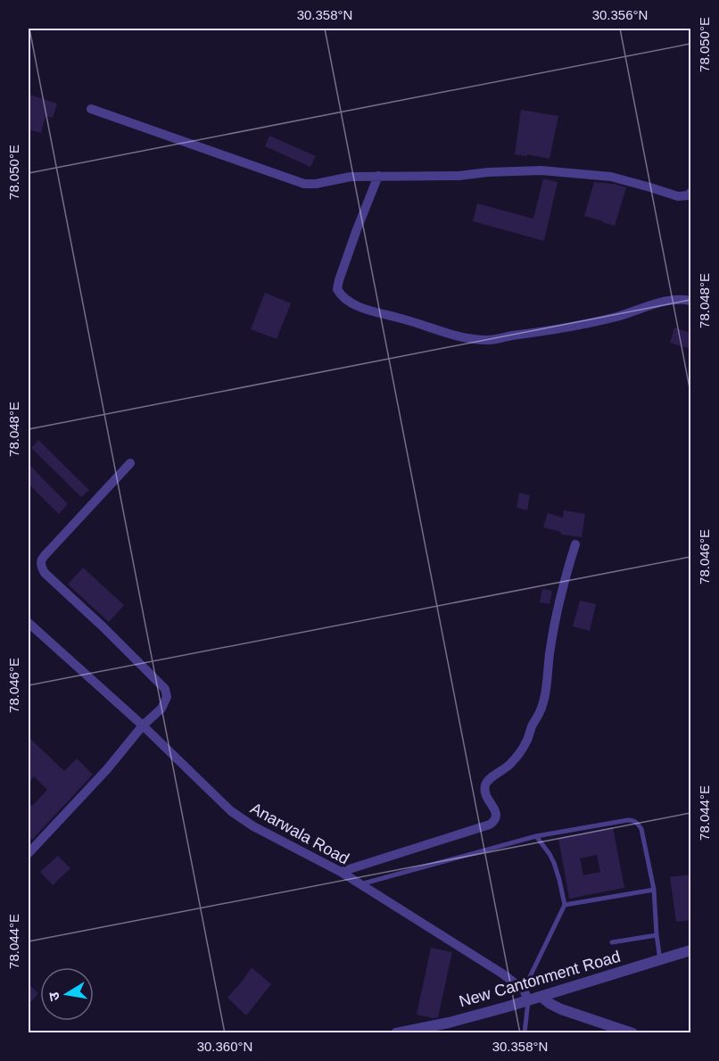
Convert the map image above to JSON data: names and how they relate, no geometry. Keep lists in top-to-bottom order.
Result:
{
  "streets": {
    "street": ["Anarwala Road", "New Cantonment Road"]
  },
  "crossings": [
    ["Anarwala Road", "New Cantonment Road"]
  ],
  "north": "left",
  "coordinates": [
    "30.358°N",
    "30.356°N",
    "78.050°E",
    "78.048°E",
    "78.046°E",
    "78.044°E",
    "30.360°N"
  ]
}
